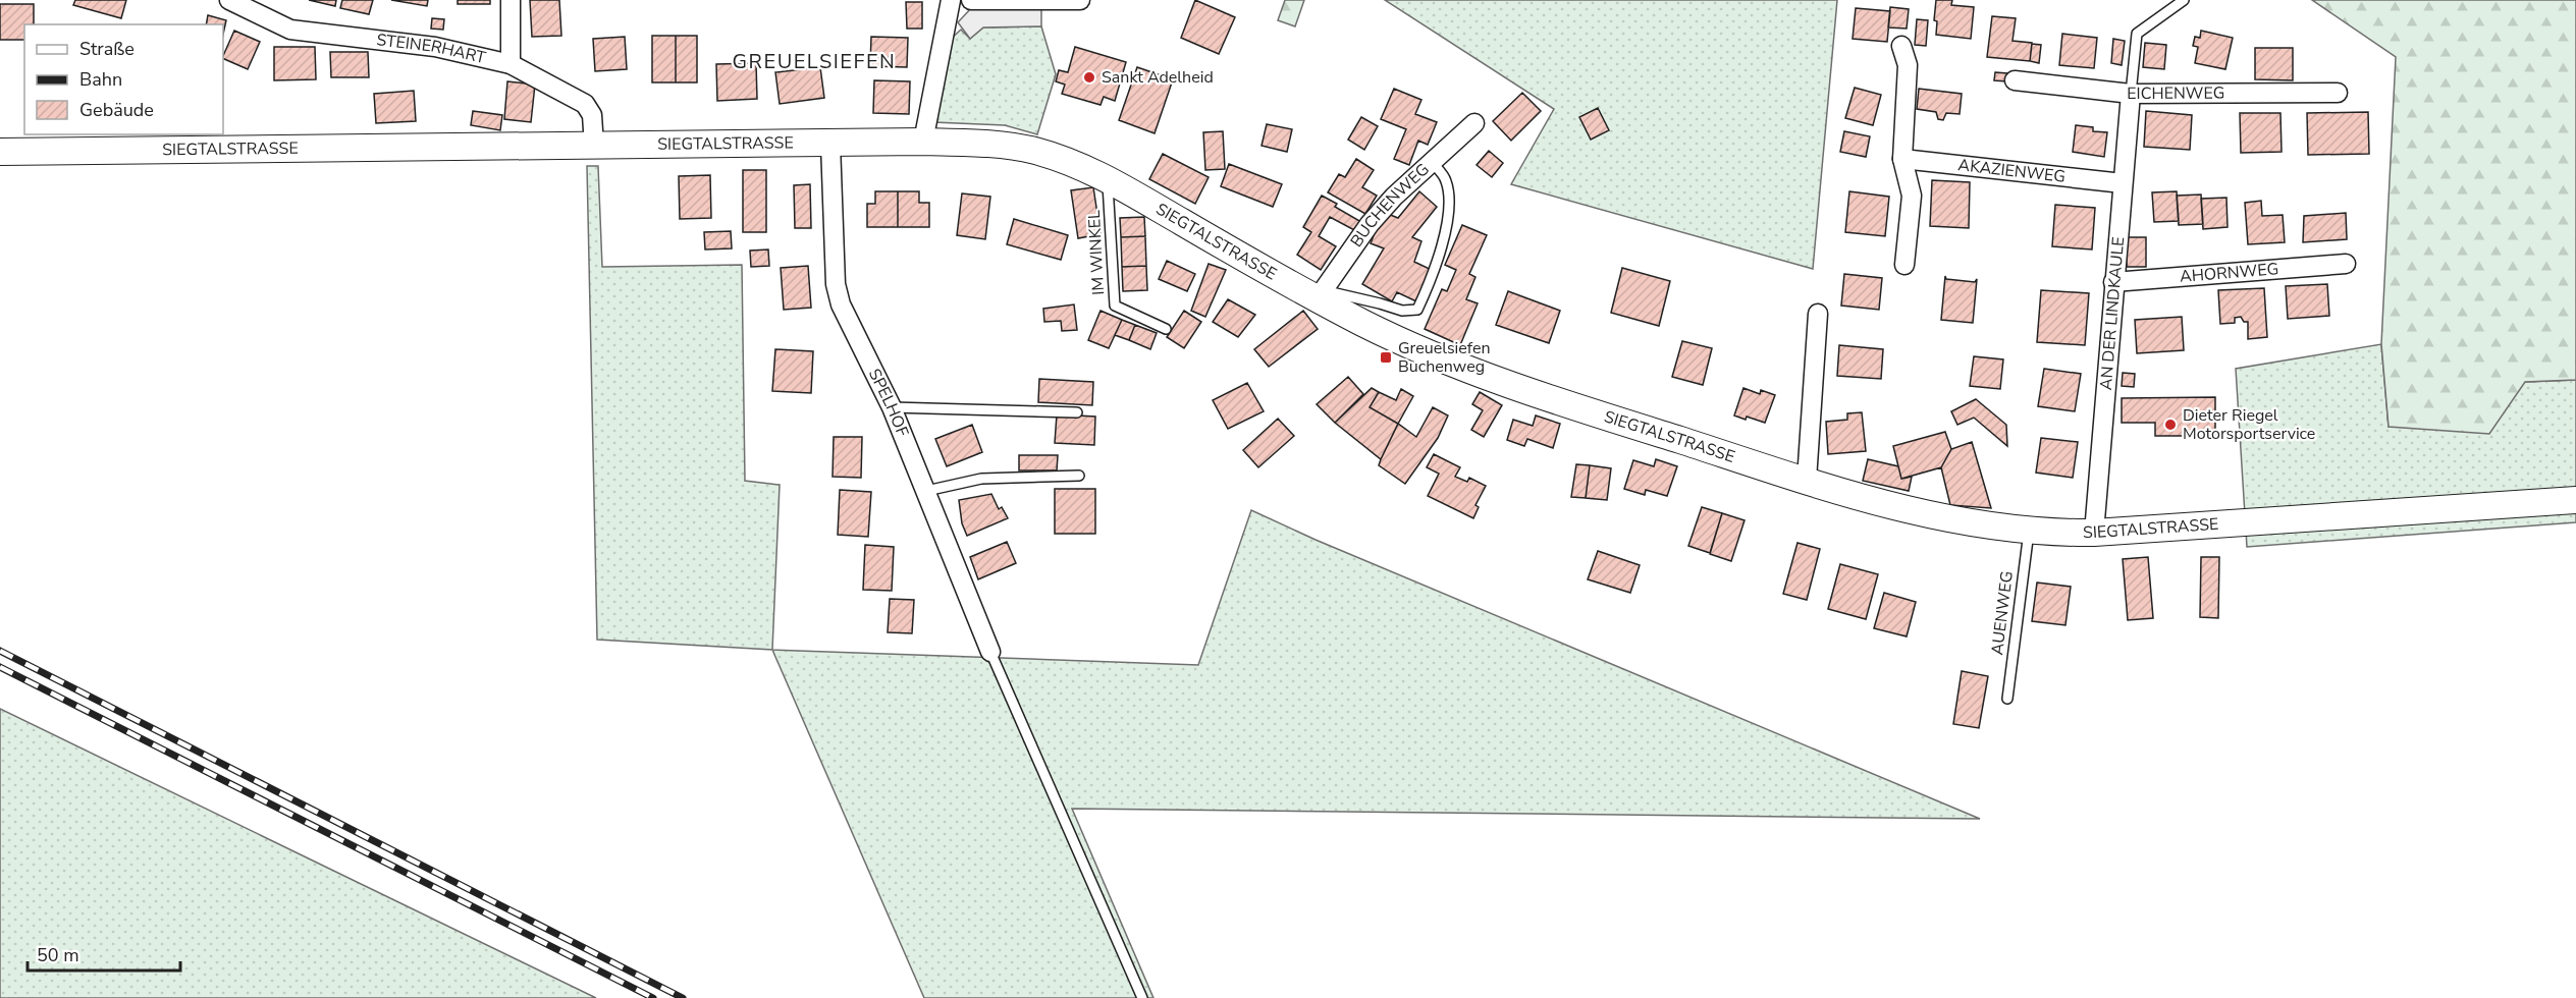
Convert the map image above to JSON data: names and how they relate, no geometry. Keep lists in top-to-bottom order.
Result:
{
  "streets": {
    "main road": ["SIEGTALSTRASSE"],
    "street": [
      "STEINERHART",
      "EICHENWEG",
      "AKAZIENWEG",
      "BUCHENWEG",
      "AHORNWEG",
      "AN DER LINDKAULE",
      "SPELHOF"
    ],
    "lane": ["IM WINKEL", "AUENWEG"]
  },
  "crossings": [
    ["STEINERHART", "SIEGTALSTRASSE"],
    ["EICHENWEG", "AN DER LINDKAULE"],
    ["SIEGTALSTRASSE", "BUCHENWEG"],
    ["SIEGTALSTRASSE", "IM WINKEL"],
    ["SIEGTALSTRASSE", "AN DER LINDKAULE"],
    ["SIEGTALSTRASSE", "SPELHOF"],
    ["SIEGTALSTRASSE", "AUENWEG"],
    ["AKAZIENWEG", "AN DER LINDKAULE"],
    ["AHORNWEG", "AN DER LINDKAULE"]
  ],
  "districts": ["GREUELSIEFEN"],
  "places": {
    "other": ["Sankt Adelheid", "Dieter Riegel Motorsportservice"],
    "transit": ["Greuelsiefen Buchenweg"]
  },
  "legend": ["Straße", "Bahn", "Gebäude"],
  "scale_bar": "50 m"
}
